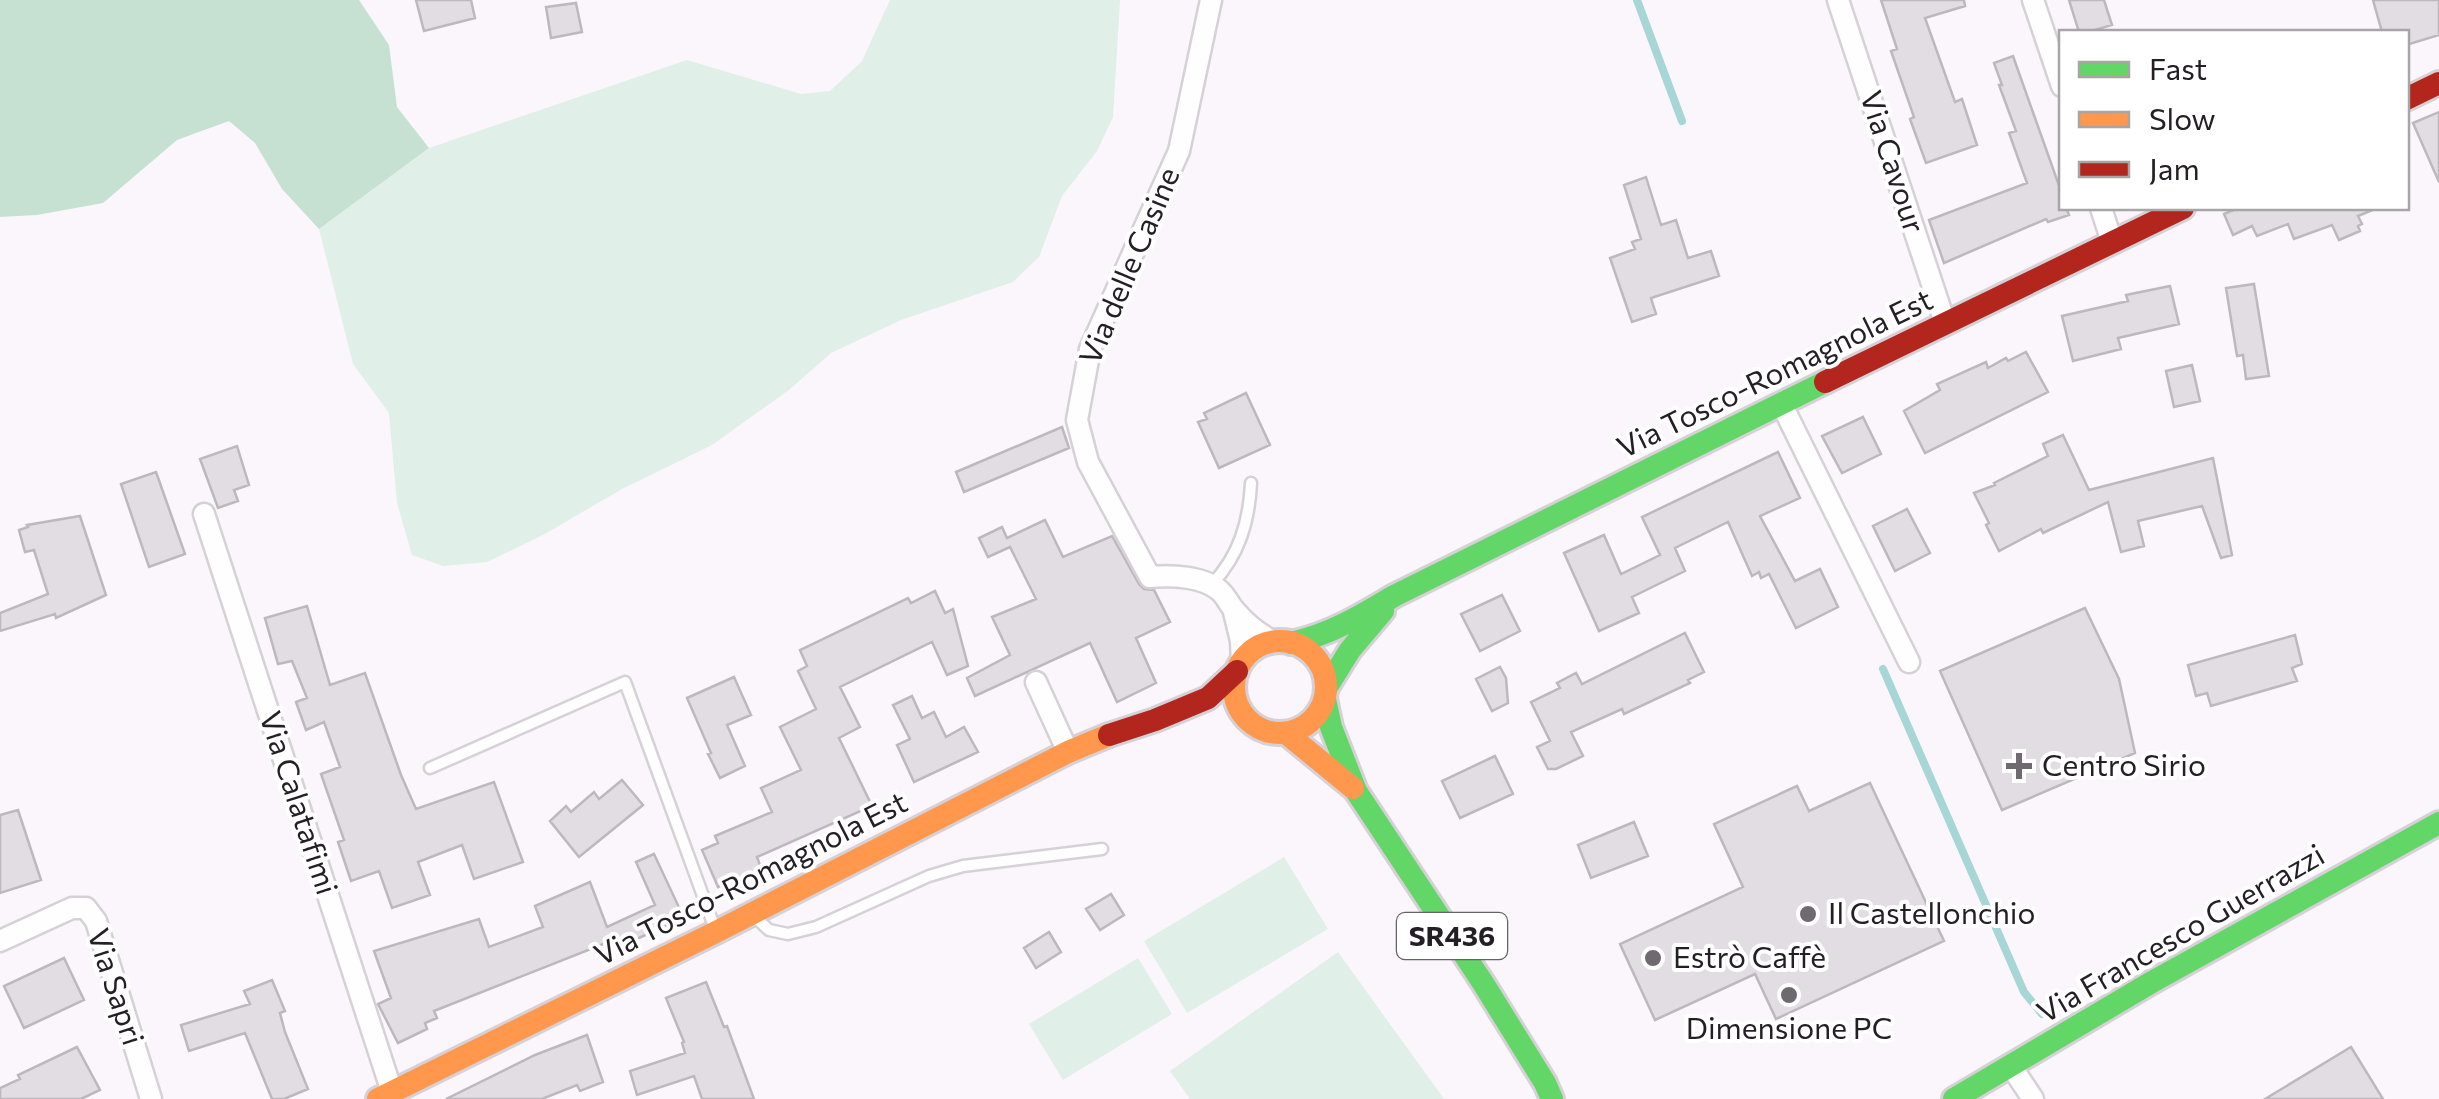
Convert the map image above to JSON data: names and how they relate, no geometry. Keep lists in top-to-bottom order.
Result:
{
  "streets": {
    "main road": ["Via Tosco-Romagnola Est", "Via Francesco Guerrazzi", "SR436"],
    "street": [
      "Via Cavour",
      "Via delle Casine",
      "Via Calatafimi",
      "Via Sapri"
    ]
  },
  "crossings": [
    ["Via Cavour", "Via Tosco-Romagnola Est"],
    ["Via Tosco-Romagnola Est", "Via Calatafimi"],
    ["Via Tosco-Romagnola Est", "SR436"]
  ],
  "places": {
    "health": ["Centro Sirio"],
    "other": ["Il Castellonchio", "Estrò Caffè", "Dimensione PC"]
  },
  "legend": ["Fast", "Slow", "Jam"]
}
